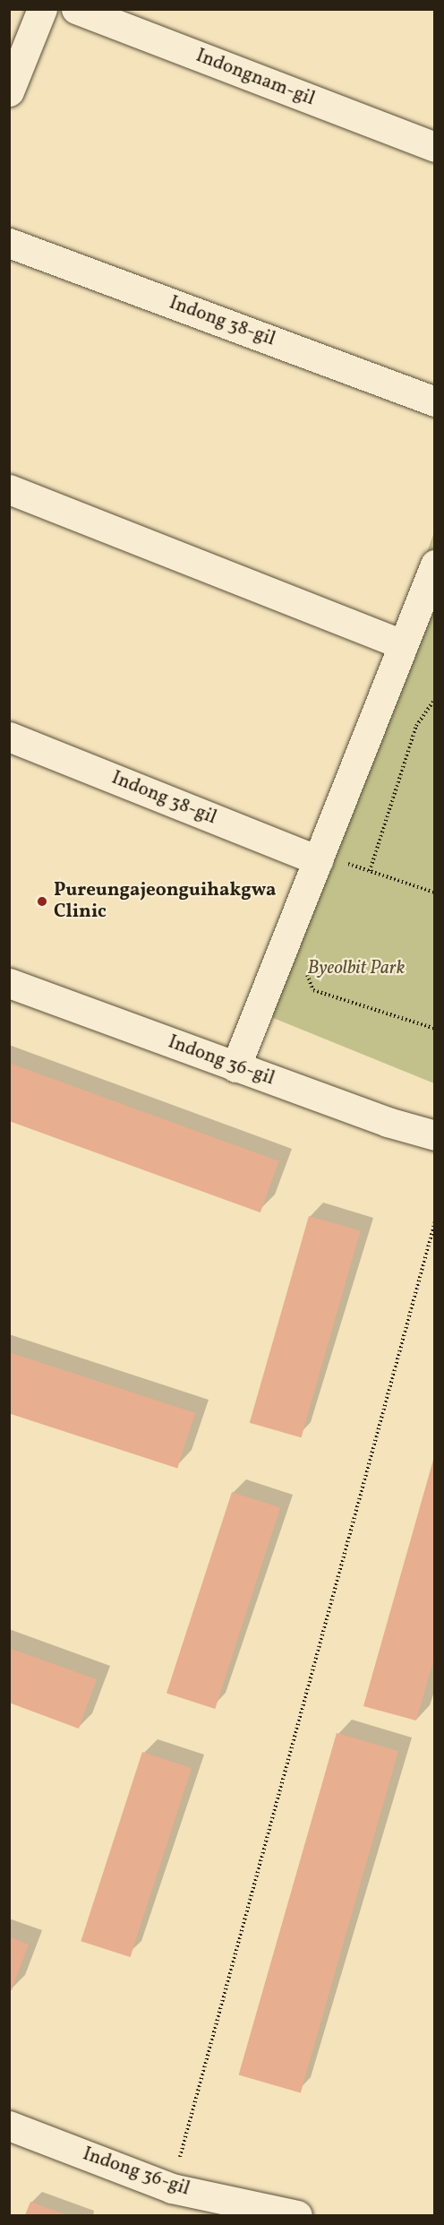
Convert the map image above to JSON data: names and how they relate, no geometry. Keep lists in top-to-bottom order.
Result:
{
  "streets": {
    "street": ["Indongnam-gil", "Indong 38-gil", "Indong 36-gil"]
  },
  "parks": ["Byeolbit Park"],
  "places": ["Pureungajeonguihakgwa Clinic"]
}
